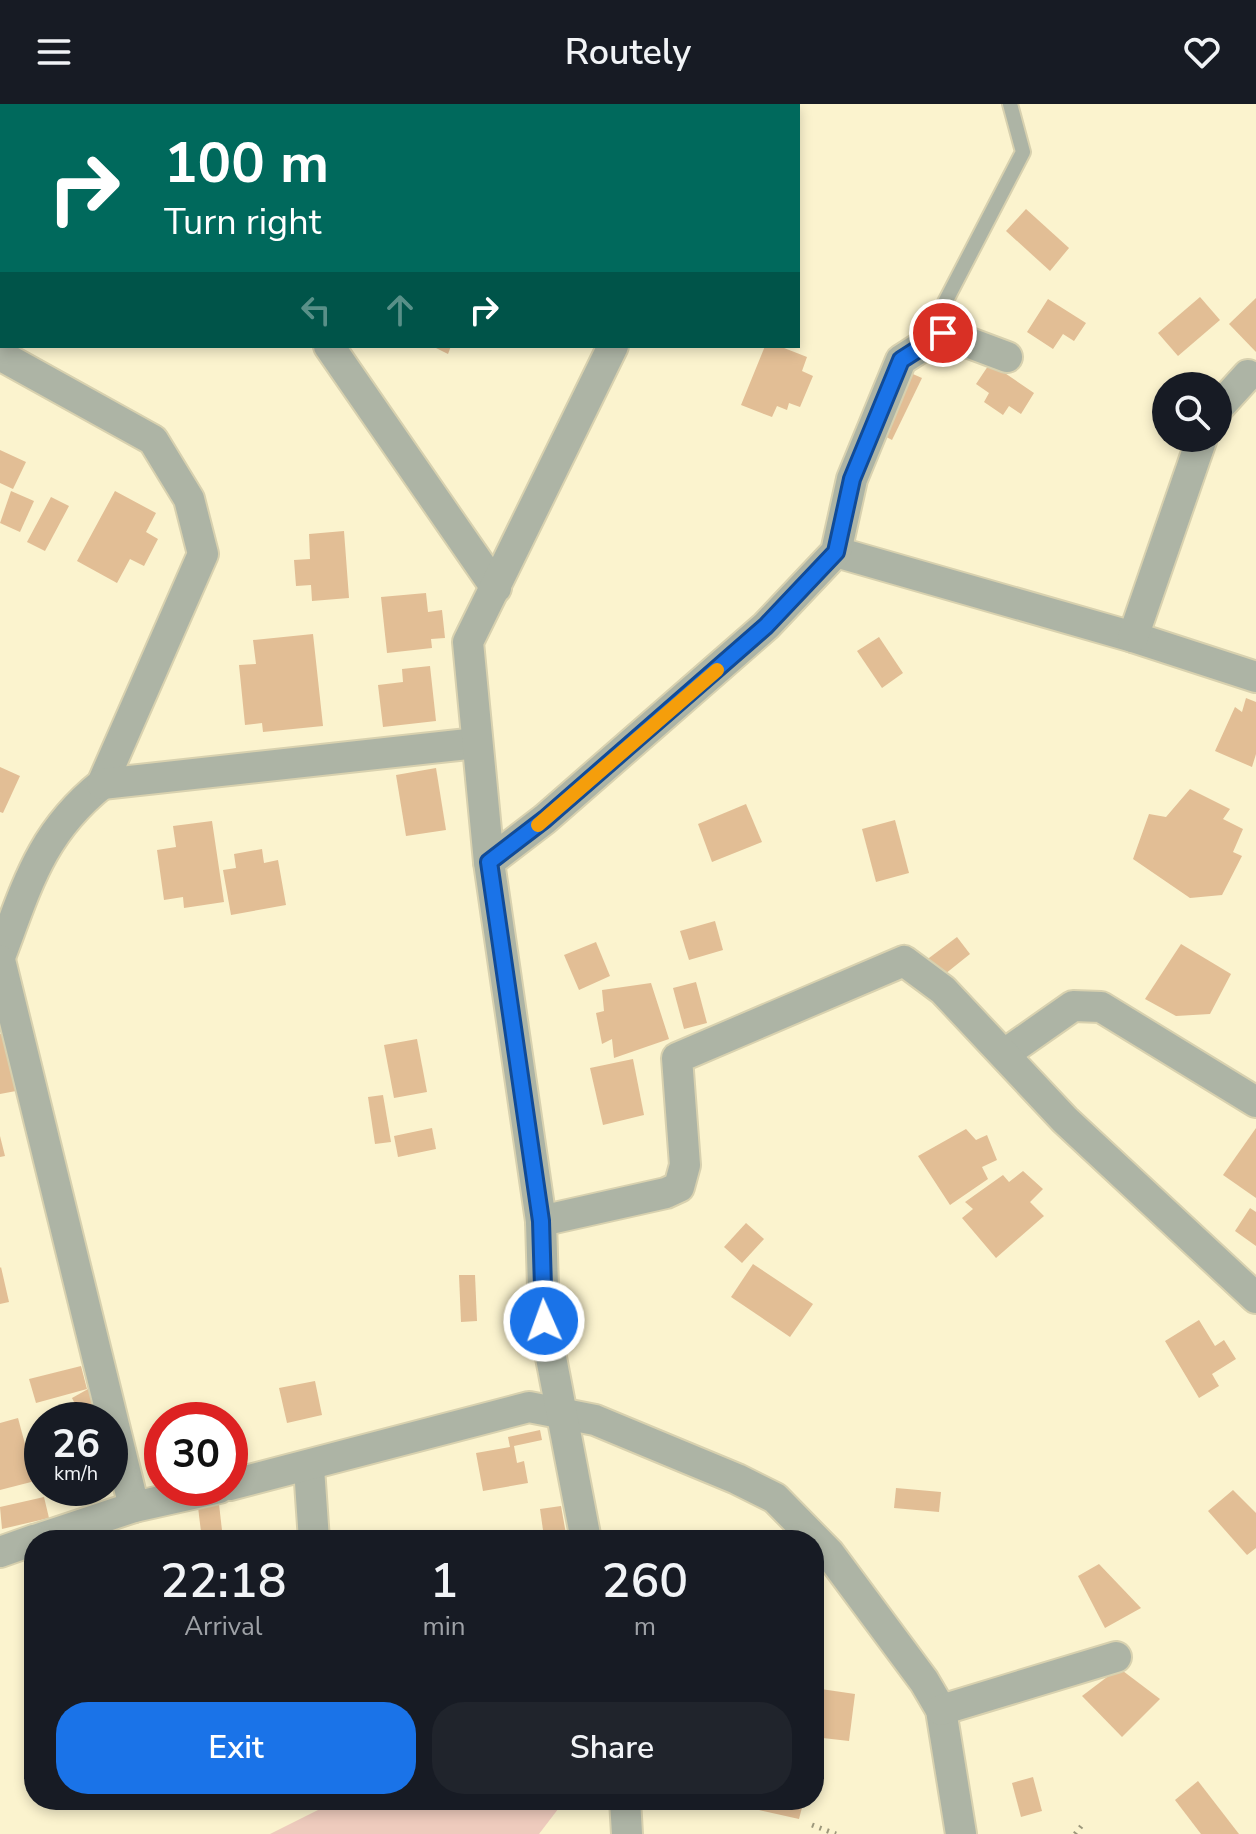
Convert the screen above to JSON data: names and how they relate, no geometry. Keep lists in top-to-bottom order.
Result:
{
  "page": {
    "header": "Routely",
    "turn": ["100 m", "Turn right"],
    "speed": "26 km/h",
    "limit": "30",
    "eta": [
      "22:18",
      "Arrival",
      "1",
      "min",
      "260",
      "m"
    ],
    "buttons": ["Exit", "Share"]
  }
}
